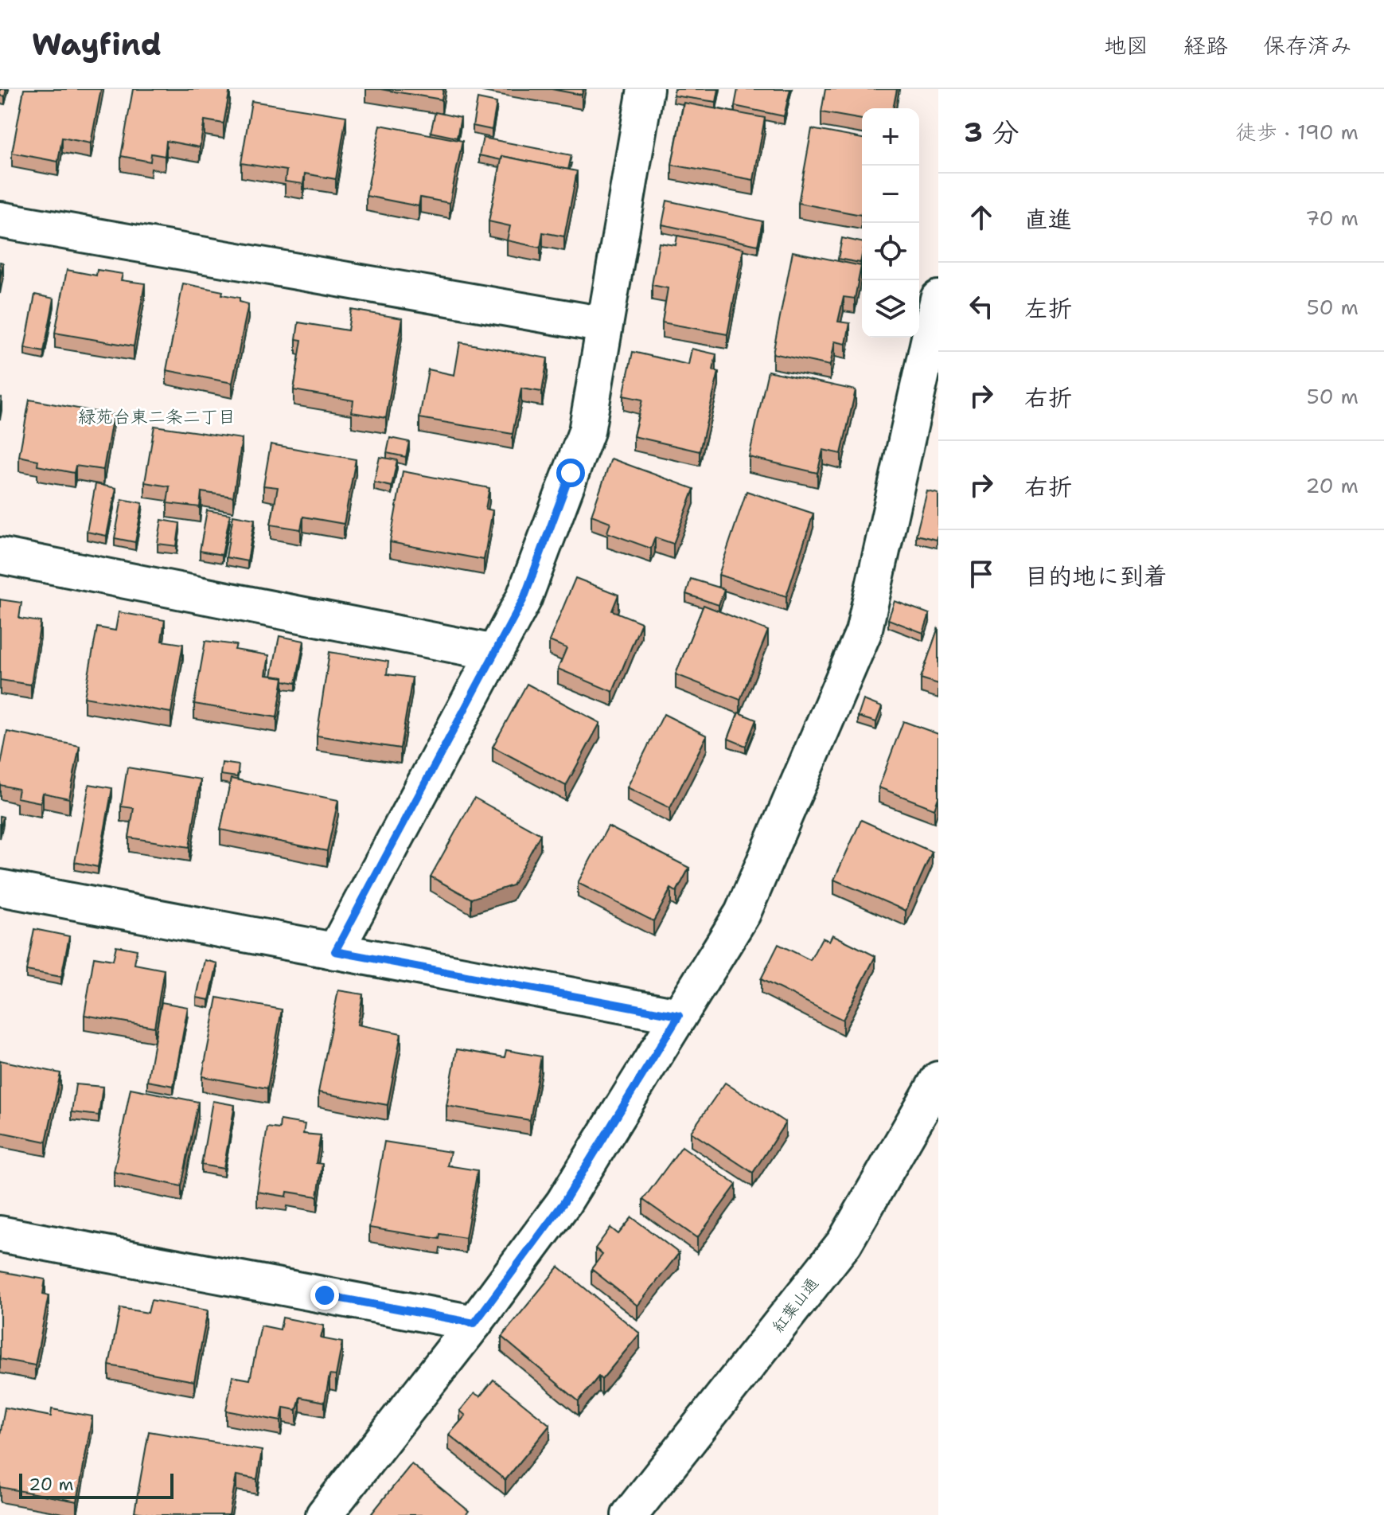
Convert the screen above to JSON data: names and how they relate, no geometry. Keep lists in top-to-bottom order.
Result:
{
  "streets": {
    "street": ["紅葉山通"]
  },
  "districts": ["緑苑台東二条二丁目"],
  "scale_bar": "20 m",
  "page": {
    "header": "Wayfind",
    "nav": ["地図", "経路", "保存済み"],
    "heading": ["3 分", "徒歩 · 190 m"],
    "map_buttons": ["+", "−"],
    "list": [
      ["直進", "70 m"],
      ["左折", "50 m"],
      ["右折", "50 m"],
      ["右折", "20 m"],
      "目的地に到着"
    ],
    "scale": "20 m"
  }
}
